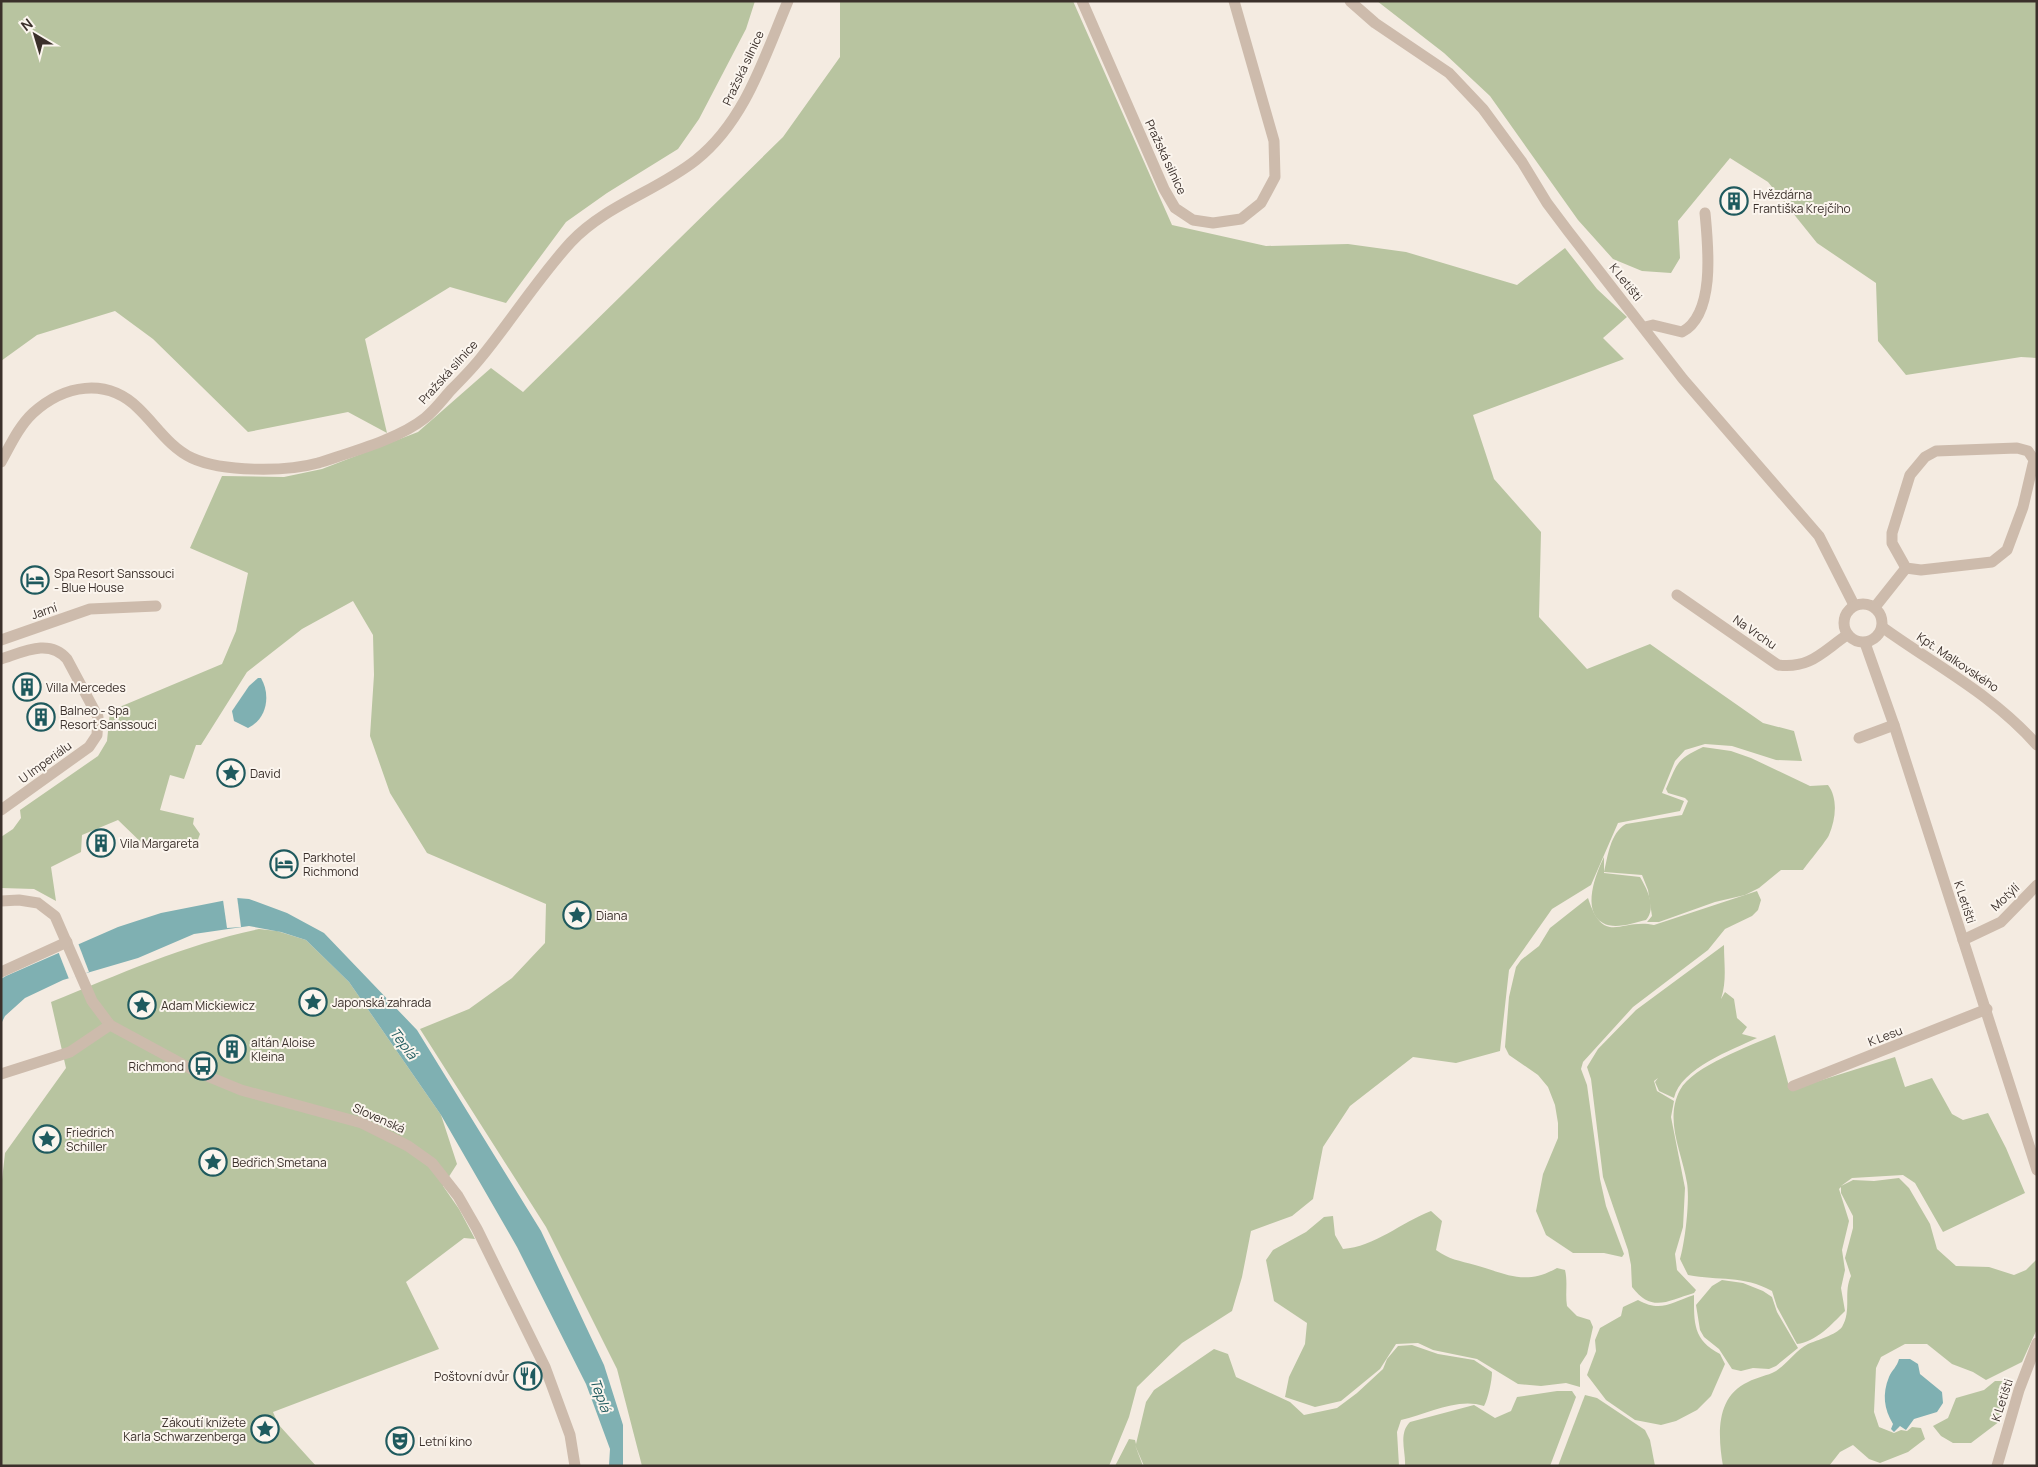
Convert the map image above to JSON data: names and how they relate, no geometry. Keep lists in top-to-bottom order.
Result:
{
  "streets": {
    "street": [
      "Pražská silnice",
      "K Letišti",
      "Jarní",
      "Na Vrchu",
      "Kpt. Malkovského",
      "U Imperiálu",
      "Motýlí",
      "K Lesu",
      "Slovenská"
    ]
  },
  "crossings": [
    ["K Letišti", "Na Vrchu"],
    ["K Letišti", "Kpt. Malkovského"],
    ["K Letišti", "Motýlí"],
    ["K Letišti", "K Lesu"],
    ["Na Vrchu", "Kpt. Malkovského"]
  ],
  "water": ["Teplá"],
  "places": {
    "building": [
      "Hvězdárna Františka Krejčího",
      "Villa Mercedes",
      "Balneo - Spa Resort Sanssouci",
      "Vila Margareta",
      "altán Aloise Kleina"
    ],
    "hotel": ["Spa Resort Sanssouci - Blue House", "Parkhotel Richmond"],
    "place": [
      "David",
      "Diana",
      "Japonská zahrada",
      "Adam Mickiewicz",
      "Friedrich Schiller",
      "Bedřich Smetana",
      "Zákoutí knížete Karla Schwarzenberga"
    ],
    "bus stop": ["Richmond"],
    "restaurant": ["Poštovní dvůr"],
    "theatre": ["Letní kino"]
  },
  "north": "top left"
}
